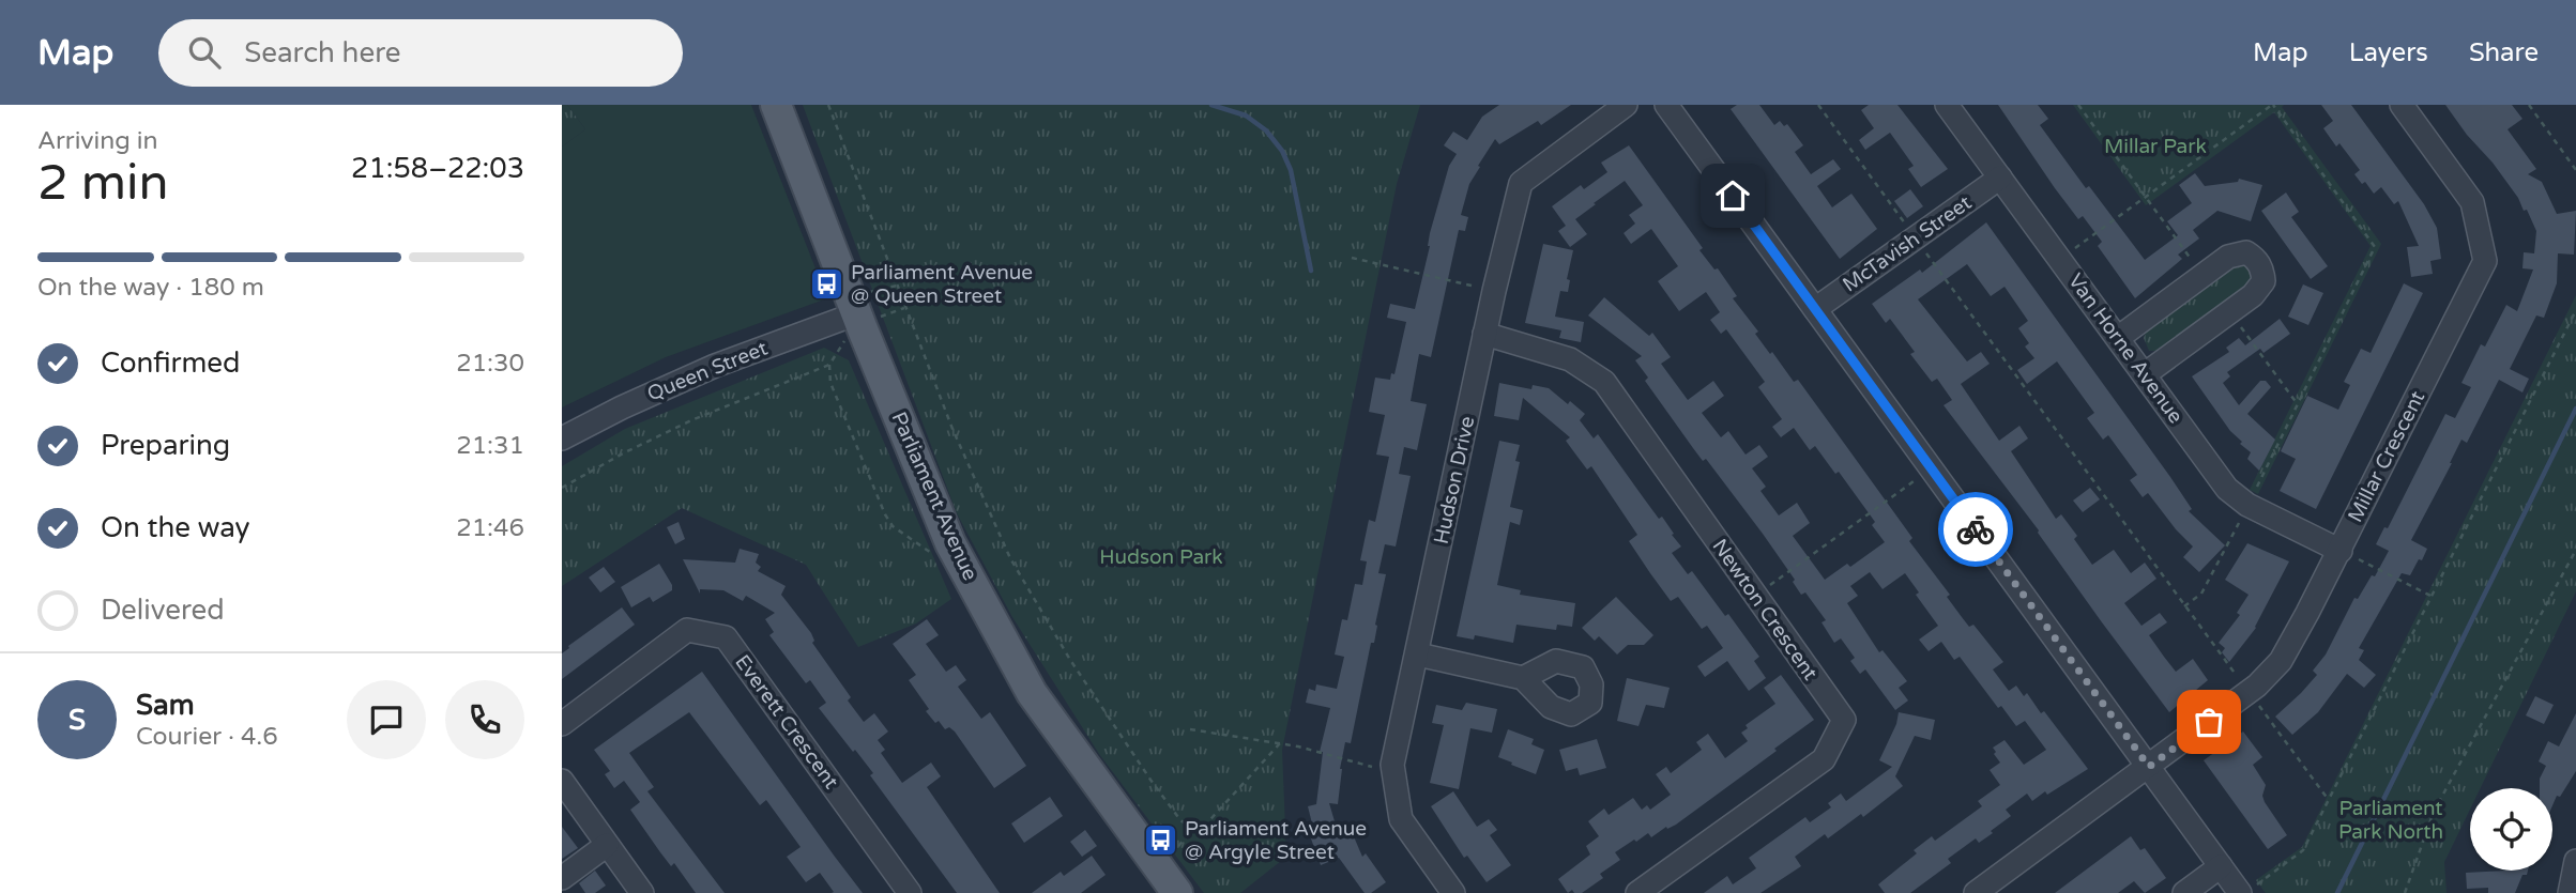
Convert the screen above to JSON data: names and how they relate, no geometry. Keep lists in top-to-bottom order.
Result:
{
  "streets": {
    "main road": ["Parliament Avenue"],
    "street": [
      "McTavish Street",
      "Van Horne Avenue",
      "Queen Street",
      "Millar Crescent",
      "Hudson Drive",
      "Newton Crescent",
      "Everett Crescent"
    ]
  },
  "crossings": [
    ["McTavish Street", "Van Horne Avenue"],
    ["Van Horne Avenue", "Millar Crescent"],
    ["Queen Street", "Parliament Avenue"],
    ["Hudson Drive", "Newton Crescent"]
  ],
  "parks": ["Millar Park", "Hudson Park", "Parliament Park North"],
  "places": {
    "bus stop": ["Parliament Avenue @ Queen Street", "Parliament Avenue @ Argyle Street"]
  },
  "page": {
    "header": "Map",
    "search": "Search here",
    "nav": ["Map", "Layers", "Share"],
    "heading": ["2 min", "Arriving in", "21:58–22:03"],
    "panel": ["Sam", "Courier · 4.6"],
    "bar": "On the way · 180 m",
    "list": [
      ["Confirmed", "21:30"],
      ["Preparing", "21:31"],
      ["On the way", "21:46"],
      "Delivered"
    ],
    "round": "S"
  }
}
